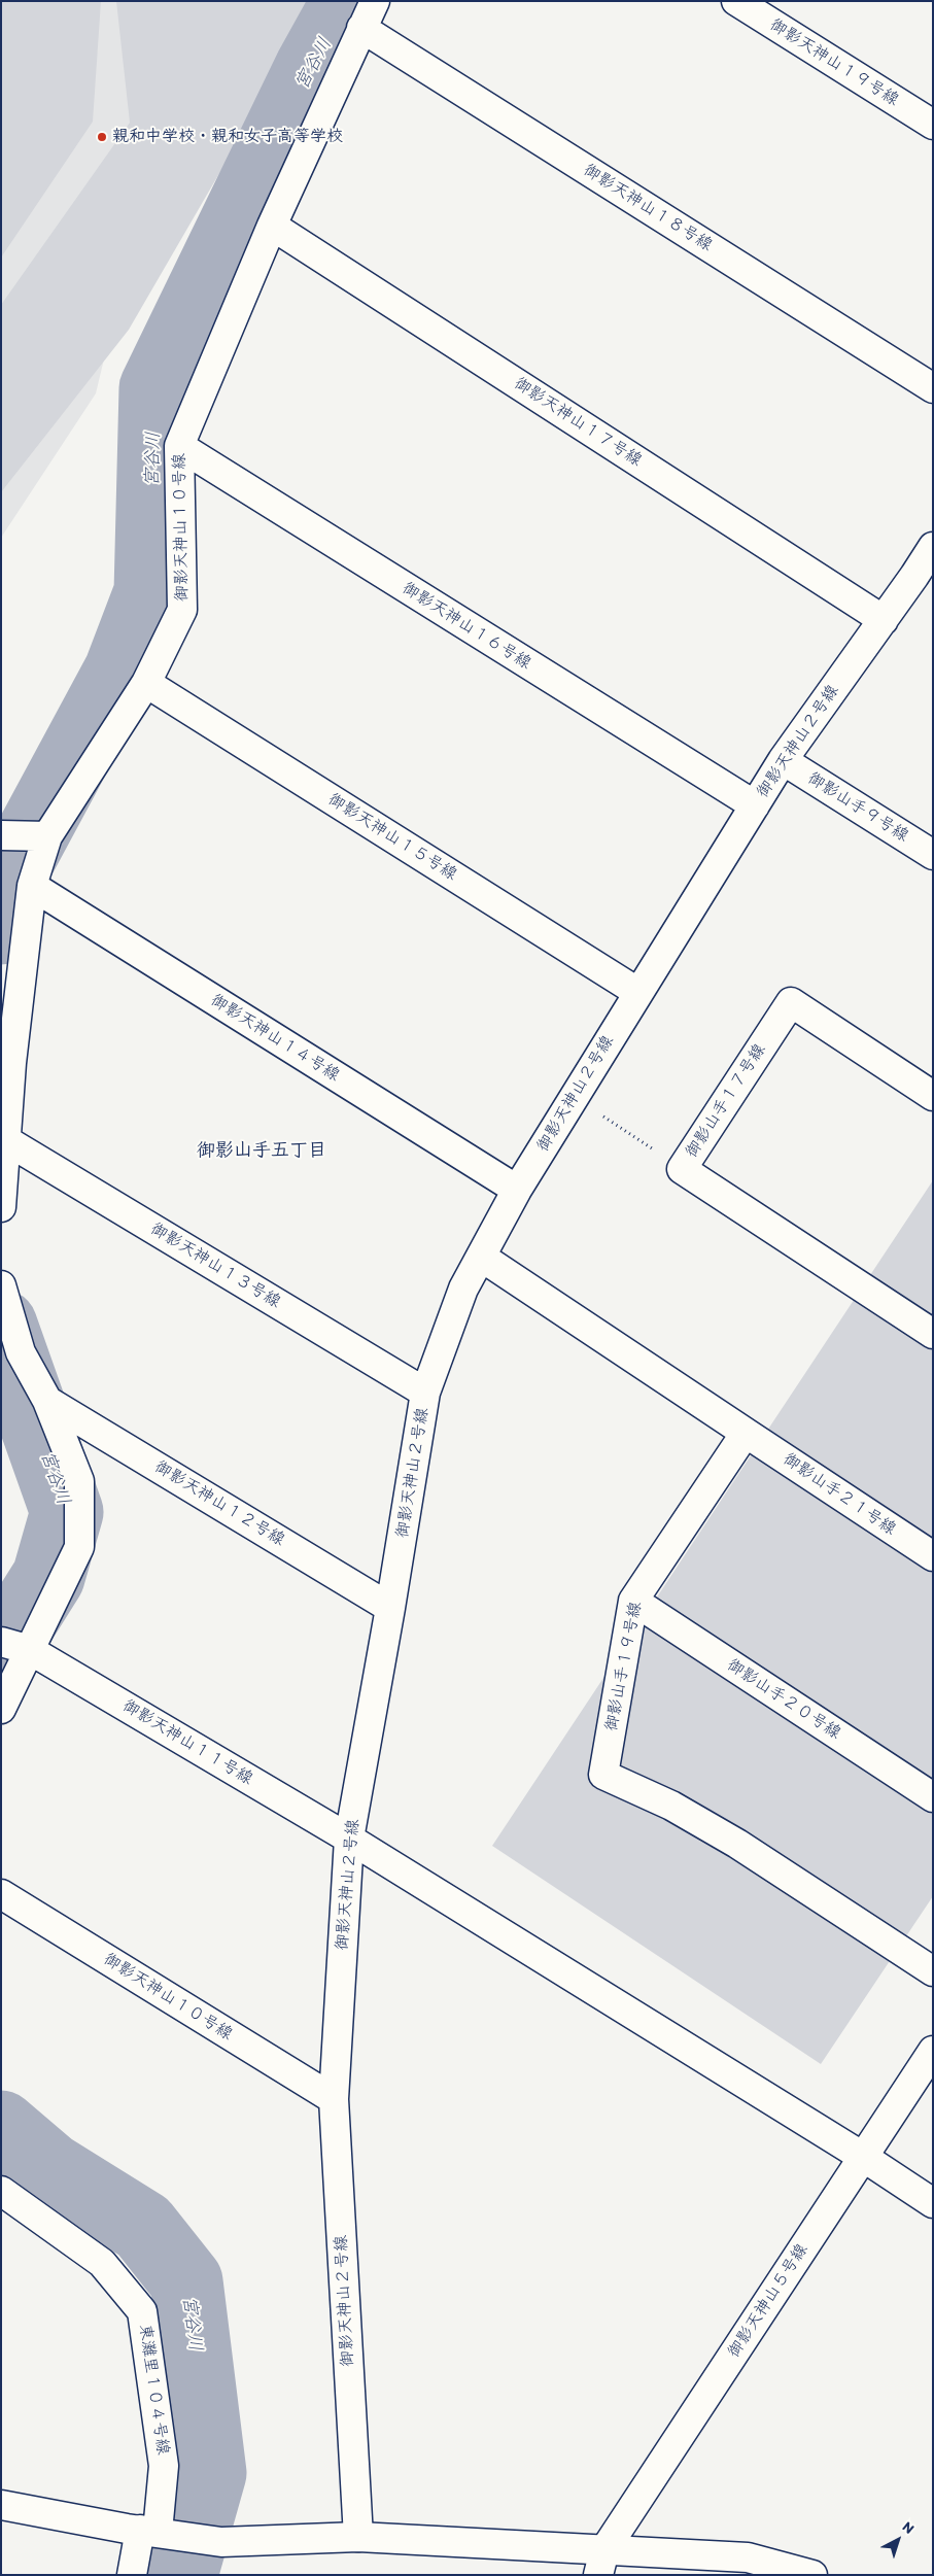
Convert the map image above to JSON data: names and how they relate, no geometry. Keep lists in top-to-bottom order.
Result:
{
  "streets": {
    "street": [
      "御影天神山１９号線",
      "御影天神山１８号線",
      "御影天神山１７号線",
      "御影天神山１０号線",
      "御影天神山１６号線",
      "御影天神山２号線",
      "御影山手９号線",
      "御影天神山１５号線",
      "御影天神山１４号線",
      "御影山手１７号線",
      "御影天神山１３号線",
      "御影山手２１号線",
      "御影天神山１２号線",
      "御影山手１９号線",
      "御影山手２０号線",
      "御影天神山１１号線",
      "御影天神山５号線",
      "東灘里１０４号線"
    ]
  },
  "crossings": [
    ["御影天神山１８号線", "御影天神山１０号線"],
    ["御影天神山１７号線", "御影天神山１０号線"],
    ["御影天神山１７号線", "御影天神山２号線"],
    ["御影天神山１０号線", "御影天神山１６号線"],
    ["御影天神山１０号線", "御影天神山２号線"],
    ["御影天神山１０号線", "御影天神山１５号線"],
    ["御影天神山１０号線", "御影天神山１４号線"],
    ["御影天神山１０号線", "御影天神山１３号線"],
    ["御影天神山１６号線", "御影天神山２号線"],
    ["御影天神山２号線", "御影山手９号線"],
    ["御影天神山２号線", "御影天神山１５号線"],
    ["御影天神山２号線", "御影天神山１４号線"],
    ["御影天神山２号線", "御影天神山１３号線"],
    ["御影天神山２号線", "御影天神山１２号線"],
    ["御影天神山２号線", "御影天神山１１号線"],
    ["御影山手２１号線", "御影山手１９号線"],
    ["御影山手１９号線", "御影山手２０号線"],
    ["御影天神山１１号線", "御影天神山５号線"]
  ],
  "districts": ["御影山手五丁目"],
  "water": ["宮谷川"],
  "places": ["親和中学校・親和女子高等学校"],
  "north": "top right"
}
